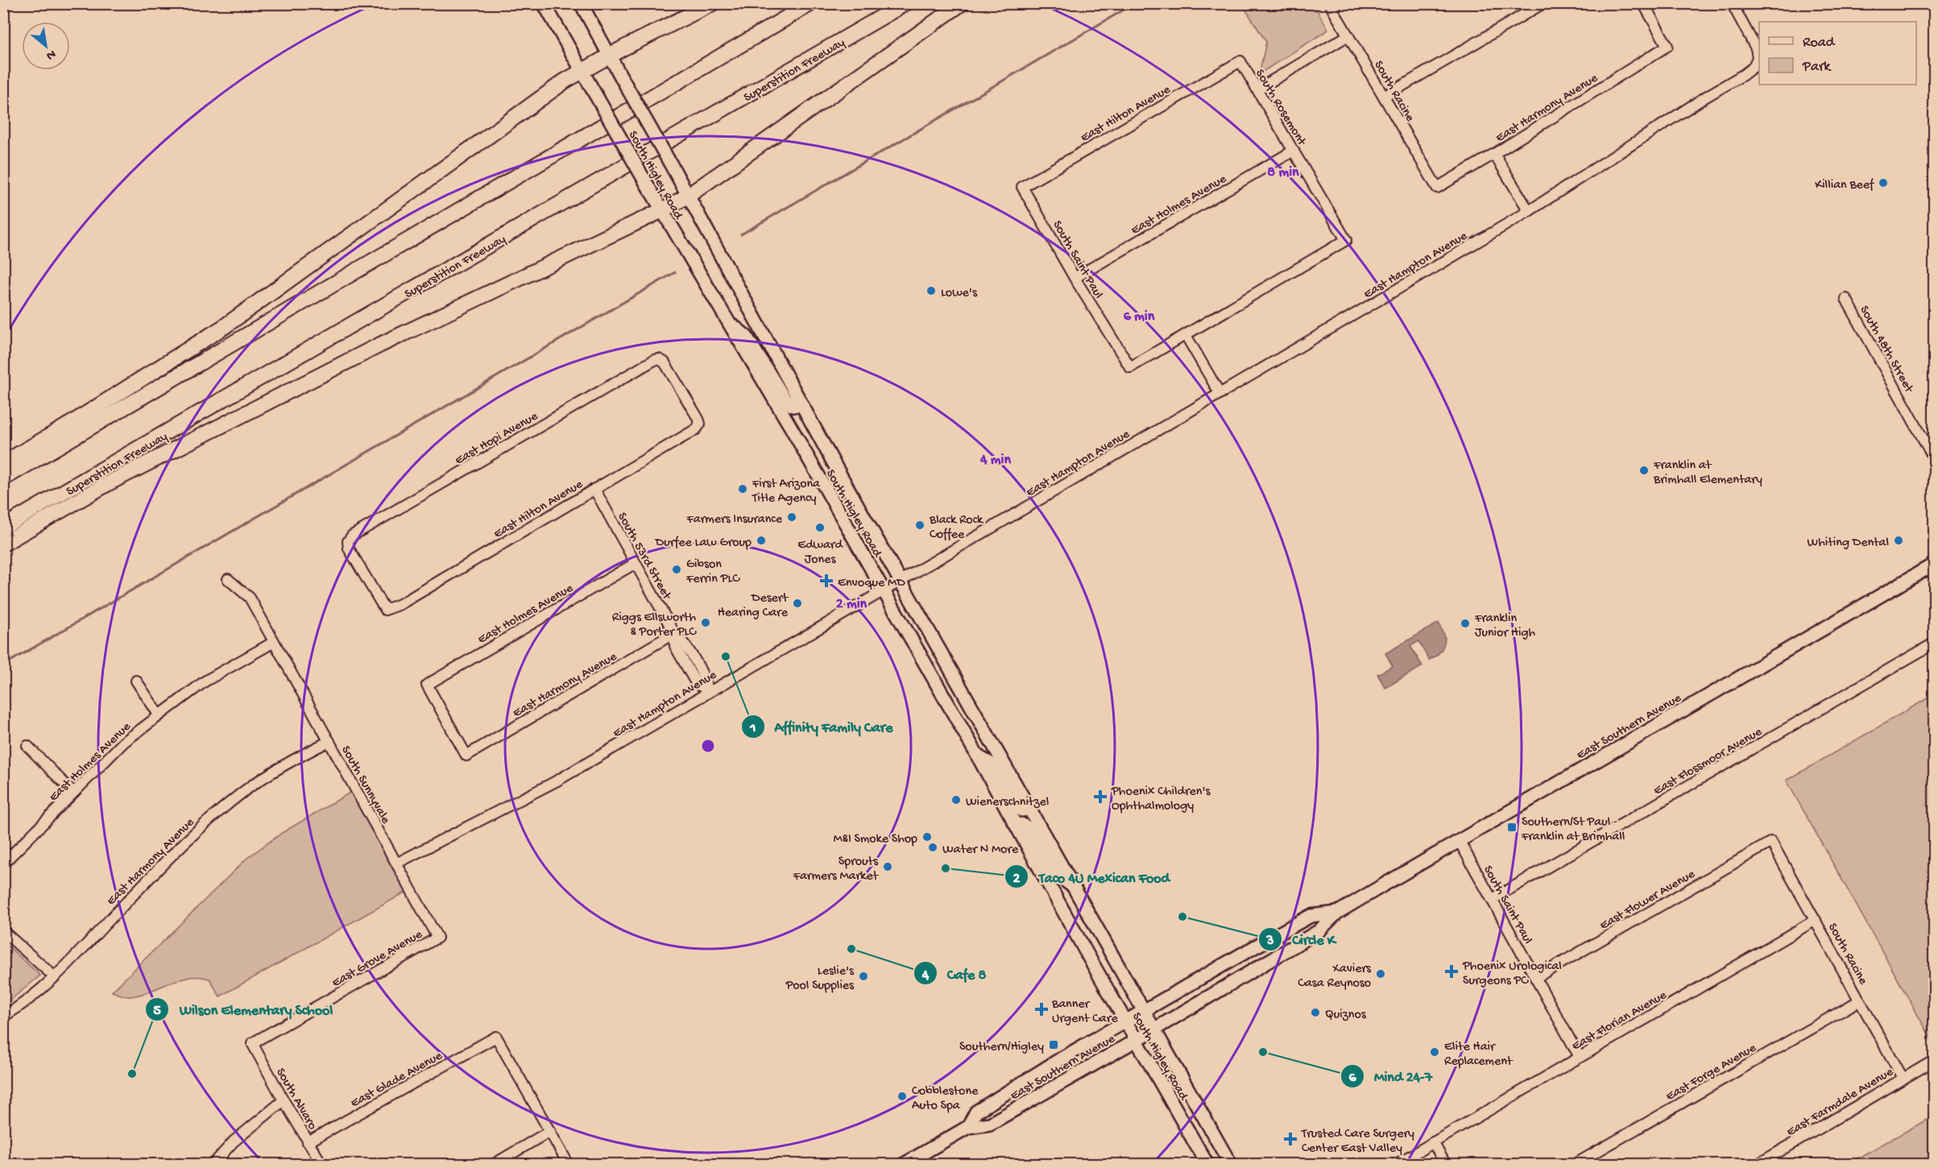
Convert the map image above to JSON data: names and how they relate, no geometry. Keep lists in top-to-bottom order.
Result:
{
  "streets": {
    "highway": ["Superstition Freeway"],
    "main road": ["South Higley Road", "East Southern Avenue"],
    "street": [
      "South Racine",
      "South Rosemont",
      "East Harmony Avenue",
      "East Hilton Avenue",
      "East Holmes Avenue",
      "South Saint Paul",
      "East Hampton Avenue",
      "South 48th Street",
      "East Hopi Avenue",
      "South 53rd Street",
      "East Flossmoor Avenue",
      "South Sunnyvale",
      "East Flower Avenue",
      "East Grove Avenue",
      "East Florian Avenue",
      "East Forge Avenue",
      "East Glade Avenue",
      "South Alvaro",
      "East Farmdale Avenue"
    ]
  },
  "crossings": [
    ["South Racine", "East Harmony Avenue"],
    ["South Racine", "East Flower Avenue"],
    ["South Racine", "East Florian Avenue"],
    ["South Racine", "East Forge Avenue"],
    ["South Racine", "East Farmdale Avenue"],
    ["South Rosemont", "East Hilton Avenue"],
    ["South Rosemont", "East Holmes Avenue"],
    ["South Rosemont", "South Saint Paul"],
    ["East Harmony Avenue", "East Holmes Avenue"],
    ["East Harmony Avenue", "South 53rd Street"],
    ["East Harmony Avenue", "South Sunnyvale"],
    ["East Hilton Avenue", "South Saint Paul"],
    ["East Hilton Avenue", "East Hopi Avenue"],
    ["East Hilton Avenue", "South 53rd Street"],
    ["South Higley Road", "East Hampton Avenue"],
    ["South Higley Road", "East Southern Avenue"],
    ["East Holmes Avenue", "South Saint Paul"],
    ["East Holmes Avenue", "South 53rd Street"],
    ["East Holmes Avenue", "South Sunnyvale"],
    ["South Saint Paul", "East Southern Avenue"],
    ["South Saint Paul", "East Flossmoor Avenue"],
    ["South Saint Paul", "East Flower Avenue"],
    ["South Saint Paul", "East Florian Avenue"],
    ["East Hampton Avenue", "South 53rd Street"],
    ["East Hampton Avenue", "South Sunnyvale"],
    ["South Sunnyvale", "East Grove Avenue"],
    ["East Grove Avenue", "South Alvaro"],
    ["East Glade Avenue", "South Alvaro"]
  ],
  "places": {
    "other": [
      "Killian Beef",
      "Lowe's",
      "Franklin at Brimhall Elementary",
      "First Arizona Title Agency",
      "Farmers Insurance",
      "Black Rock Coffee",
      "Edward Jones",
      "Durfee Law Group",
      "Whiting Dental",
      "Gibson Ferrin PLC",
      "Desert Hearing Care",
      "Riggs Ellsworth & Porter PLC",
      "Franklin Junior High",
      "Affinity Family Care",
      "Wienerschnitzel",
      "M&I Smoke Shop",
      "Water N More",
      "Sprouts Farmers Market",
      "Taco 4U Mexican Food",
      "Circle K",
      "Cafe 8",
      "Xaviers Casa Reynoso",
      "Leslie's Pool Supplies",
      "Quiznos",
      "Mind 24-7",
      "Elite Hair Replacement",
      "Wilson Elementary School",
      "Cobblestone Auto Spa"
    ],
    "health": [
      "Envoque MD",
      "Phoenix Children's Ophthalmology",
      "Phoenix Urological Surgeons PC",
      "Banner Urgent Care",
      "Trusted Care Surgery Center East Valley"
    ],
    "transit": ["Southern/St Paul - Franklin at Brimhall", "Southern/Higley"]
  },
  "legend": ["Road", "Park"],
  "north": "bottom right",
  "rings": [
    "8 min",
    "6 min",
    "4 min",
    "2 min"
  ]
}
